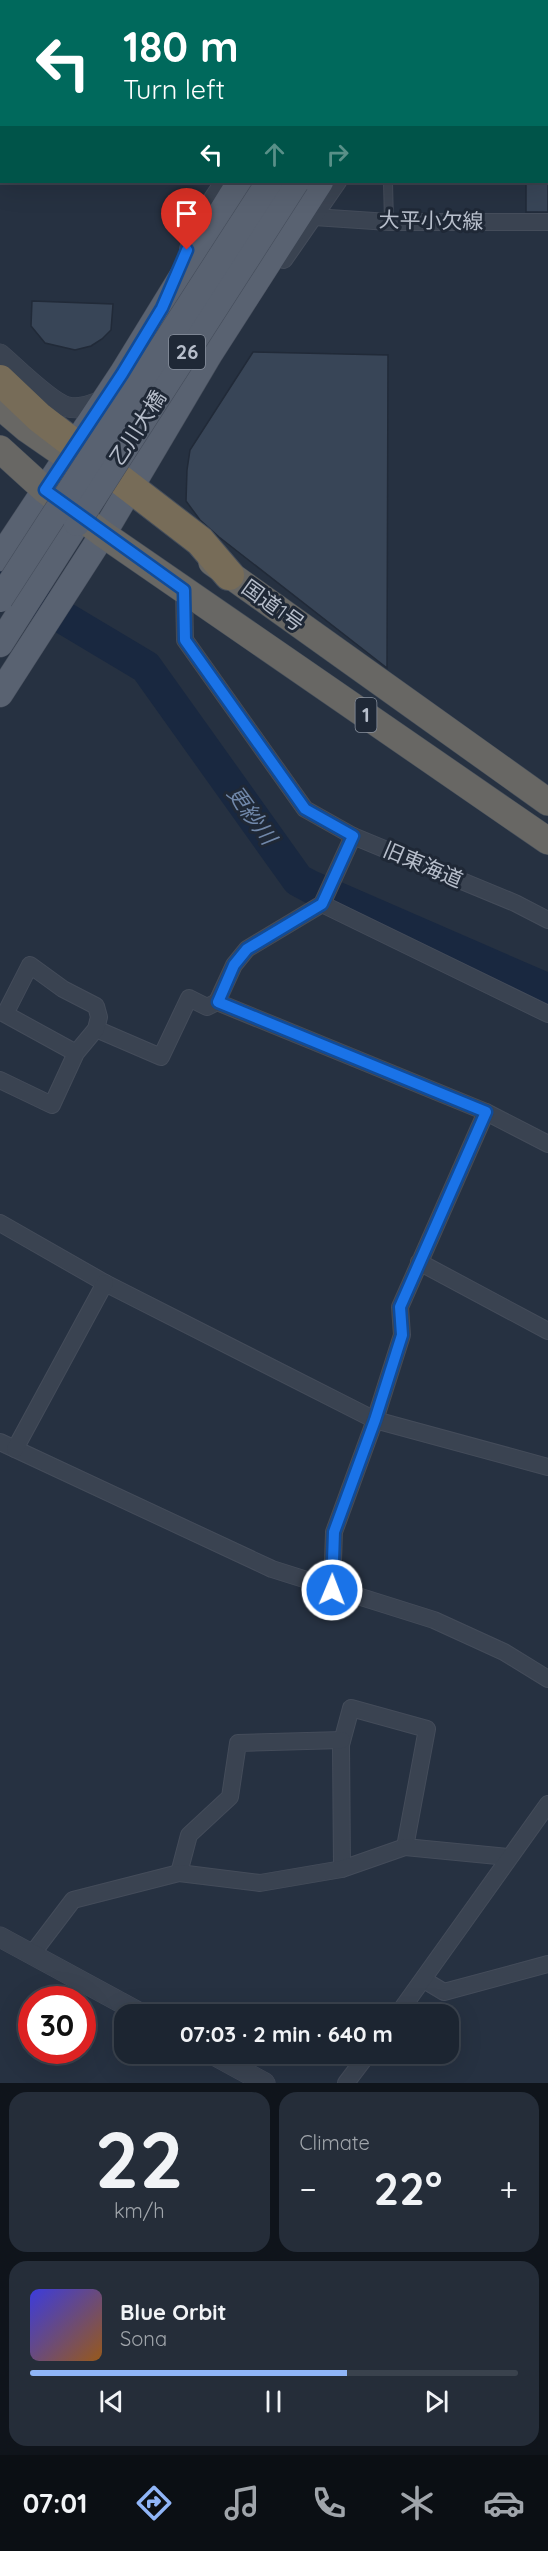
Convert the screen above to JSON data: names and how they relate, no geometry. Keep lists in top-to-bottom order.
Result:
{
  "streets": {
    "highway": ["国道1号", "1"],
    "main road": ["26", "乙川大橋"],
    "street": ["大平小欠線", "旧東海道"]
  },
  "crossings": [
    ["26", "国道1号"],
    ["国道1号", "旧東海道"]
  ],
  "water": ["更紗川"],
  "page": {
    "turn": ["180 m", "Turn left"],
    "limit": "30",
    "trip": "07:03 · 2 min · 640 m",
    "tile": [
      ["22", "km/h"],
      "Climate"
    ],
    "heat": ["−", "22°", "+"],
    "song": ["Blue Orbit", "Sona"],
    "tabs": "07:01"
  }
}
